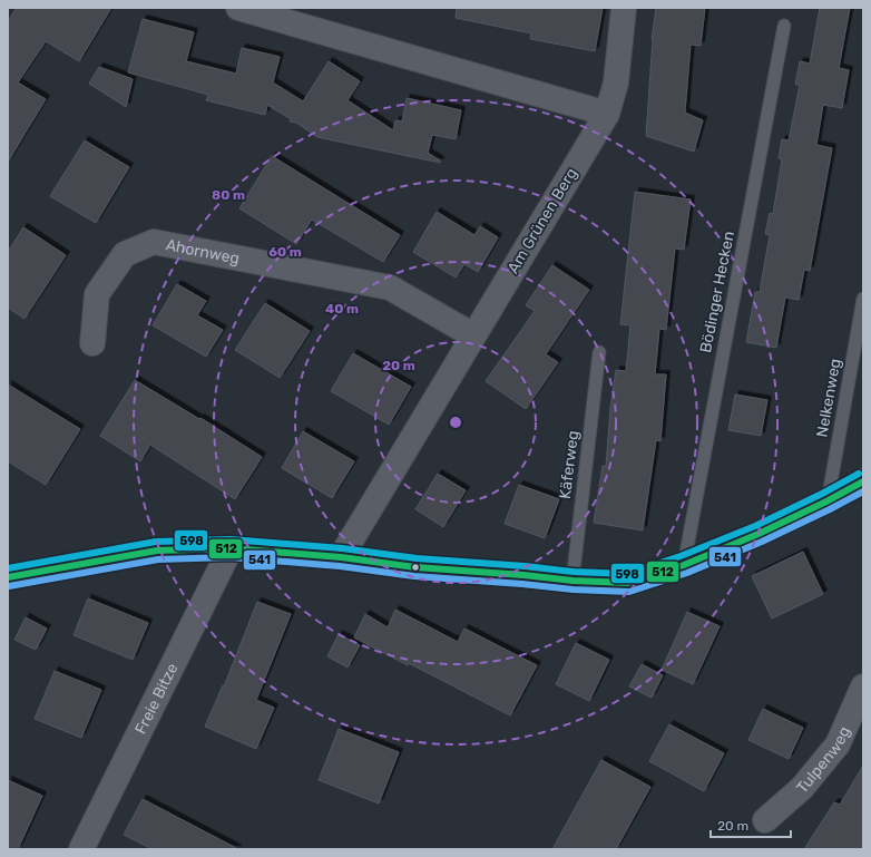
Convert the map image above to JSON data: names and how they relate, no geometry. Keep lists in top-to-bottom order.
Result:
{
  "streets": {
    "street": [
      "Am Grünen Berg",
      "Ahornweg",
      "Freie Bitze",
      "Tulpenweg"
    ],
    "lane": ["Bödinger Hecken", "Nelkenweg", "Käferweg"]
  },
  "crossings": [
    ["Am Grünen Berg", "Ahornweg"]
  ],
  "lines": ["transit line 598", "transit line 512", "transit line 541"],
  "scale_bar": "20 m",
  "rings": [
    "80 m",
    "60 m",
    "40 m",
    "20 m"
  ]
}
